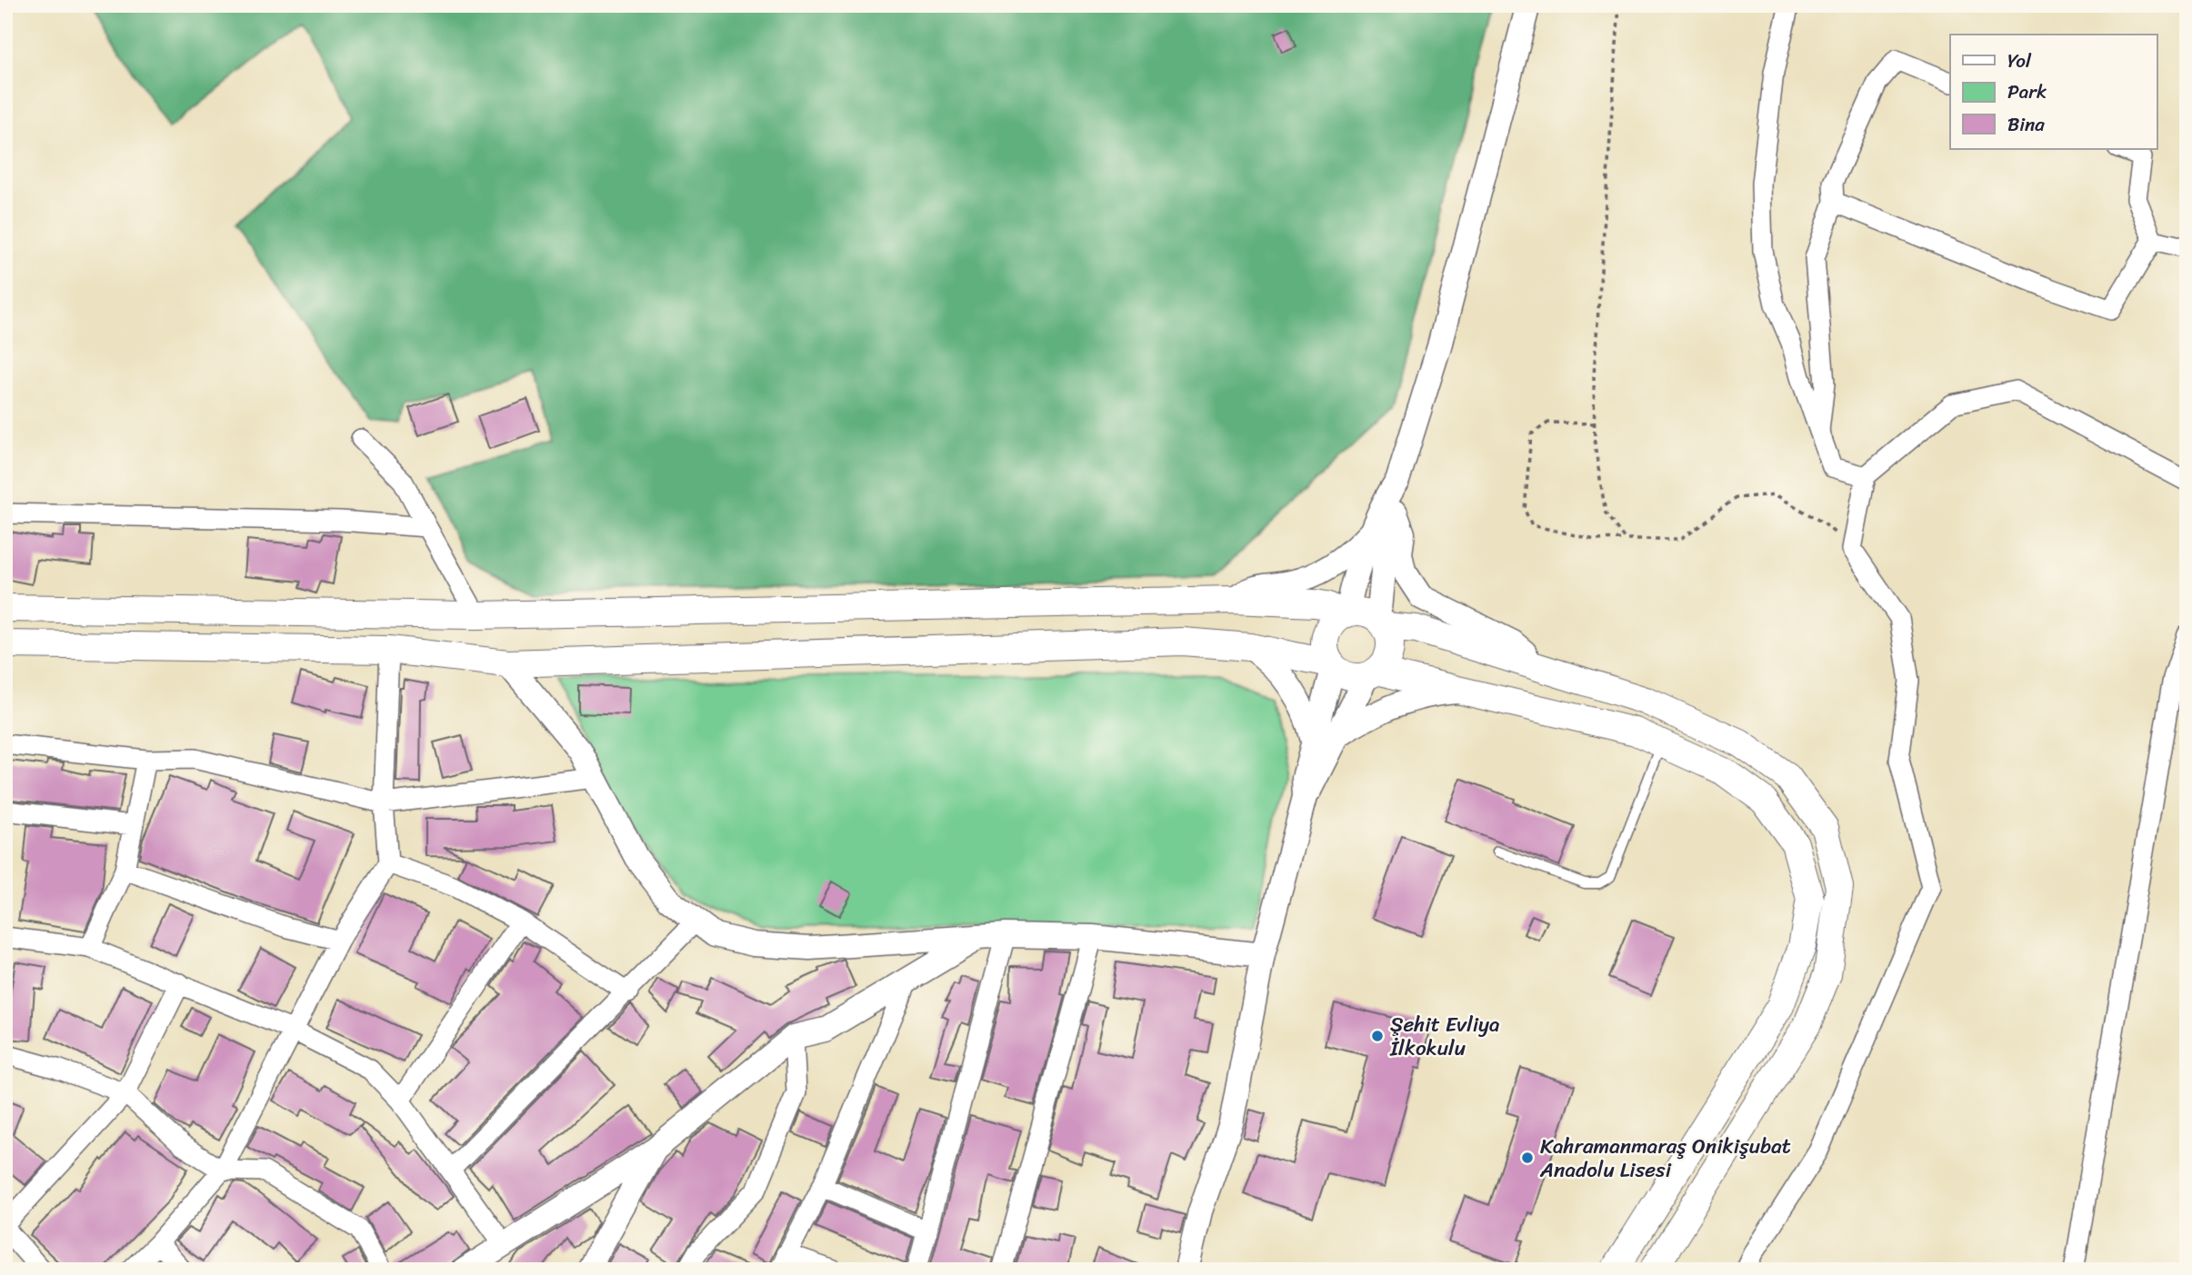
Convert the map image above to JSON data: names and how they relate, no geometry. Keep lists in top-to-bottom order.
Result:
{
  "places": ["Şehit Evliya İlkokulu", "Kahramanmaraş Onikişubat Anadolu Lisesi"],
  "legend": ["Yol", "Park", "Bina"]
}
